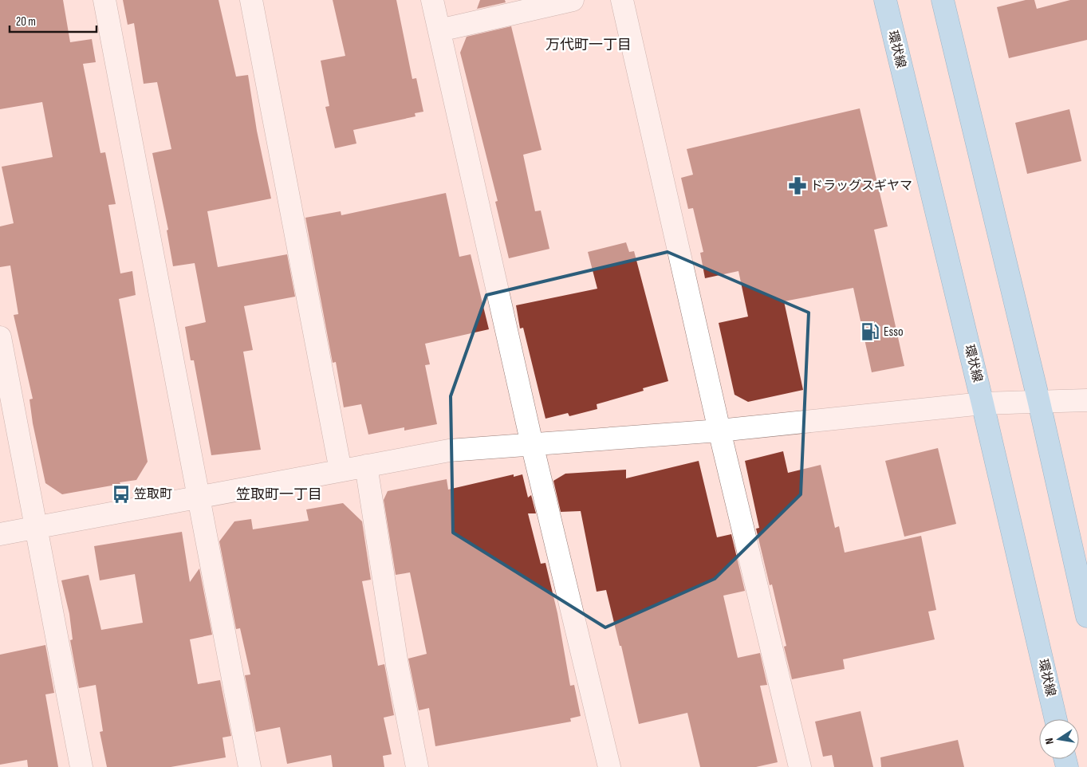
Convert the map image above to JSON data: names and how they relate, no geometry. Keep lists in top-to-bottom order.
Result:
{
  "streets": {
    "main road": ["環状線"]
  },
  "districts": ["万代町一丁目", "笠取町一丁目"],
  "places": {
    "pharmacy": ["ドラッグスギヤマ"],
    "fuel station": ["Esso"],
    "bus stop": ["笠取町"]
  },
  "scale_bar": "20 m",
  "north": "left"
}
